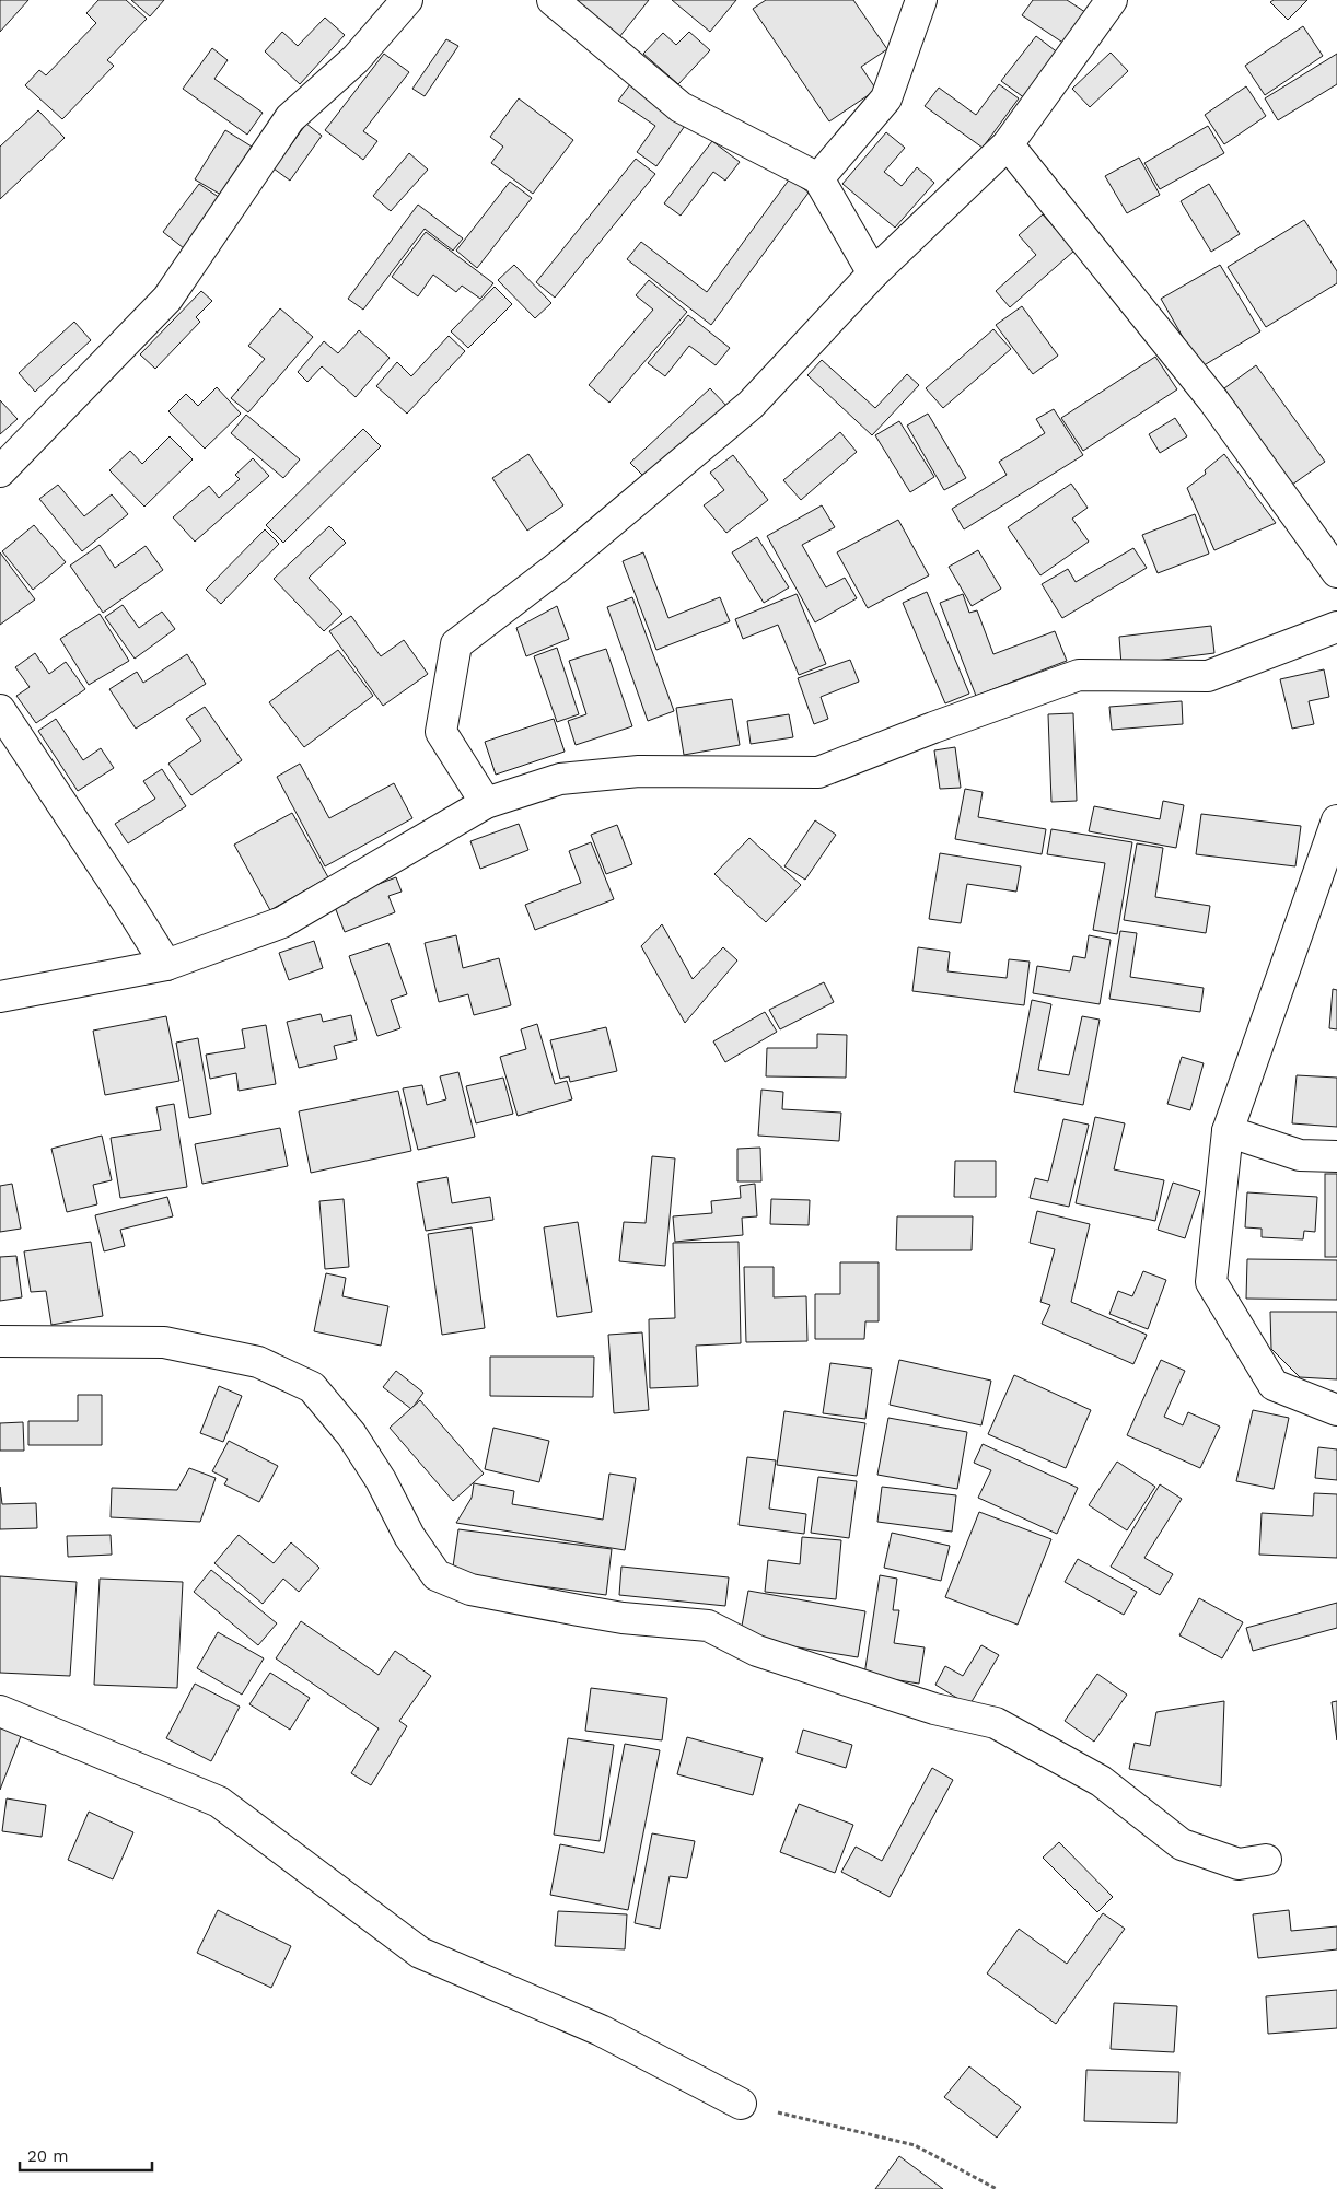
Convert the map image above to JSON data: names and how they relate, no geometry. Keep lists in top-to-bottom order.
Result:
{
  "scale_bar": "20 m"
}
